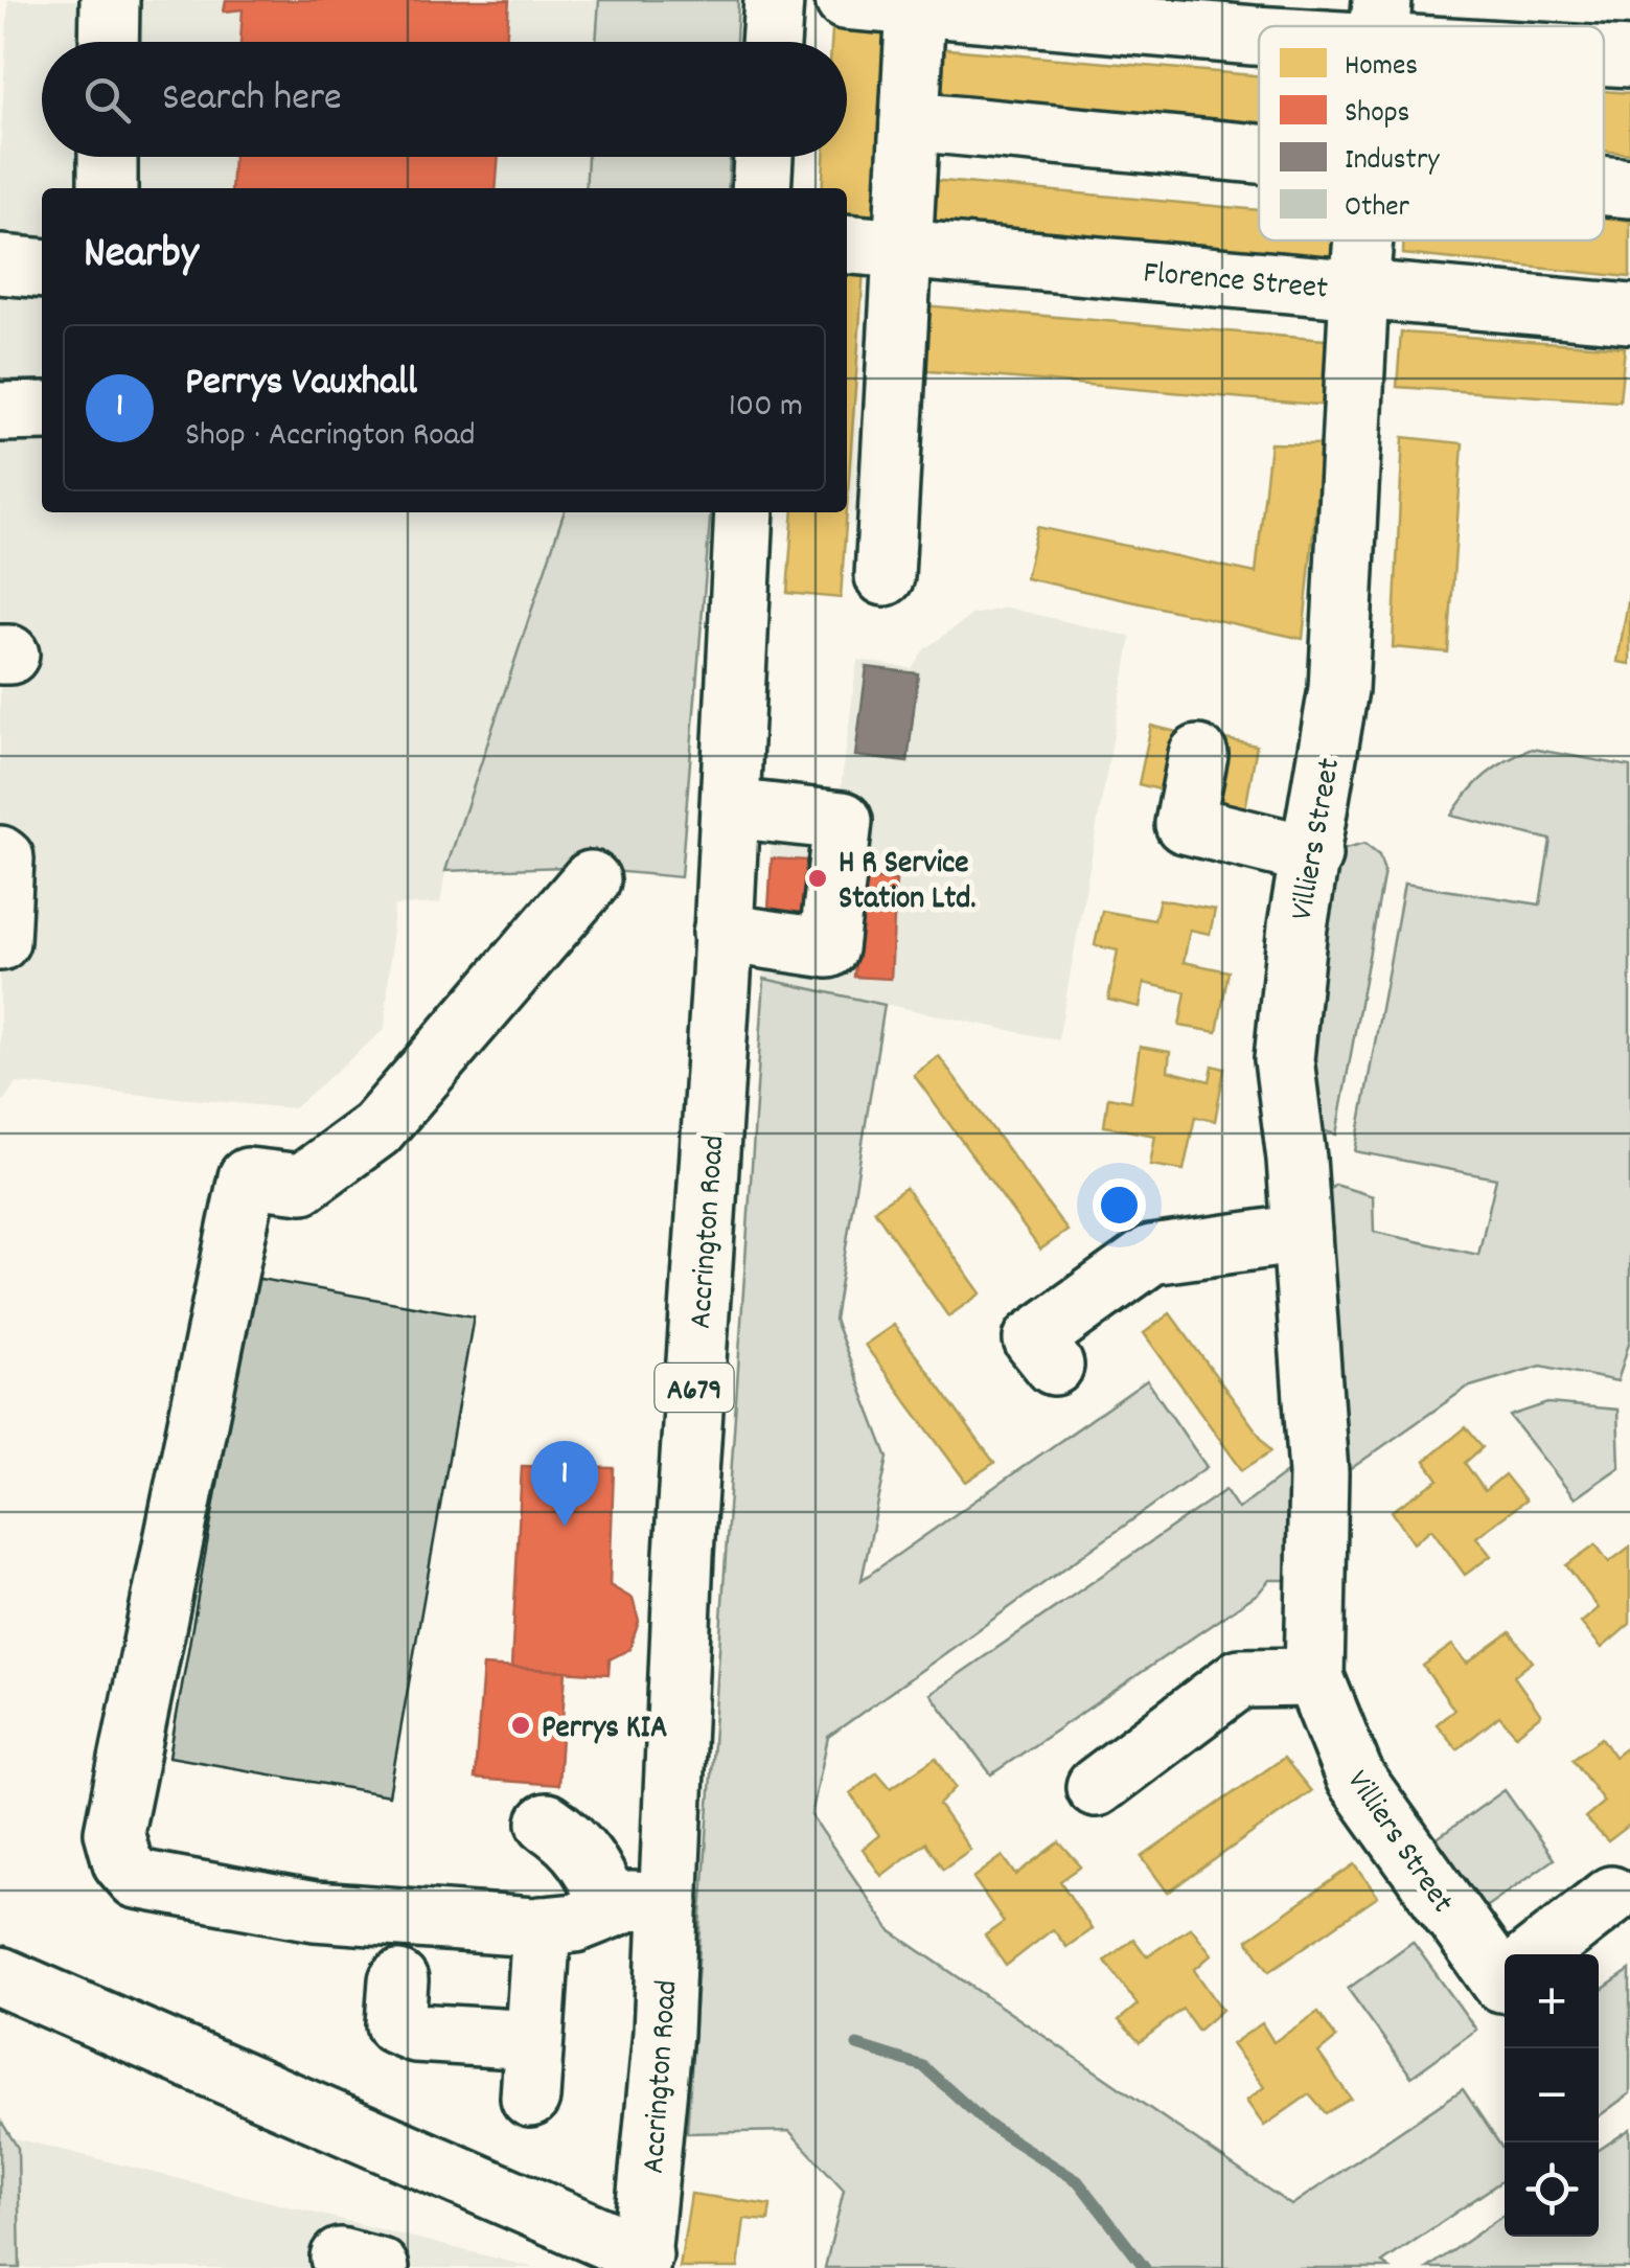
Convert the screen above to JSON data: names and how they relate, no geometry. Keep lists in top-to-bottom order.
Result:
{
  "streets": {
    "street": [
      "Florence Street",
      "Villiers Street",
      "Accrington Road",
      "A679"
    ]
  },
  "crossings": [
    ["Florence Street", "Villiers Street"]
  ],
  "places": ["H R Service Station Ltd.", "Perrys KIA"],
  "legend": [
    "Homes",
    "Shops",
    "Industry",
    "Other"
  ],
  "page": {
    "search": "Search here",
    "heading": "Nearby",
    "list": [
      {
        "mark": "1",
        "name": "Perrys Vauxhall",
        "note": "Shop · Accrington Road",
        "value": "100 m"
      }
    ],
    "pins": "1",
    "map_buttons": ["+", "−"]
  }
}
